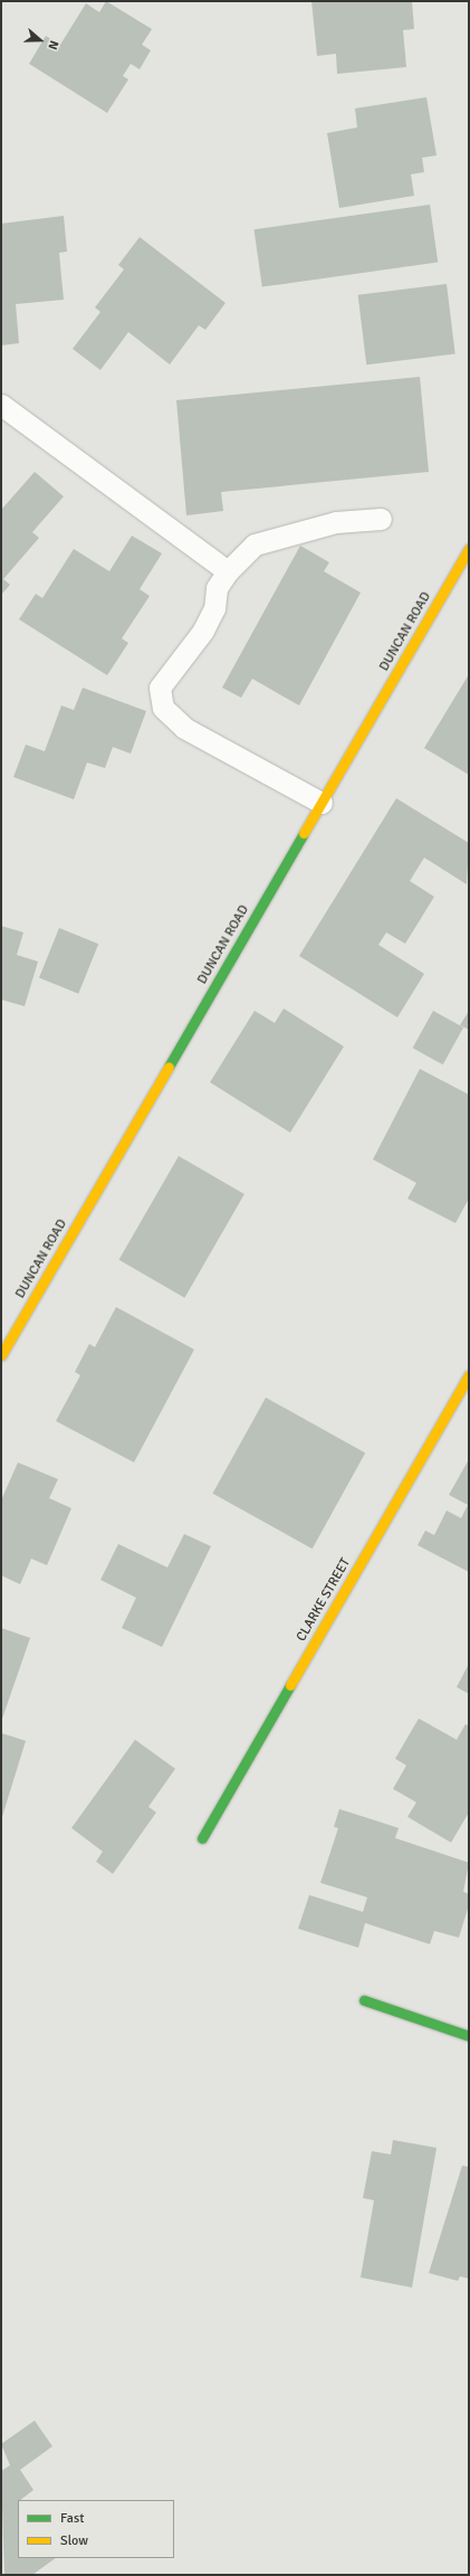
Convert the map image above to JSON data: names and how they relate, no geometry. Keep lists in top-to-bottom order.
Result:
{
  "streets": {
    "main road": ["DUNCAN ROAD", "CLARKE STREET"]
  },
  "legend": ["Fast", "Slow"],
  "north": "right"
}
